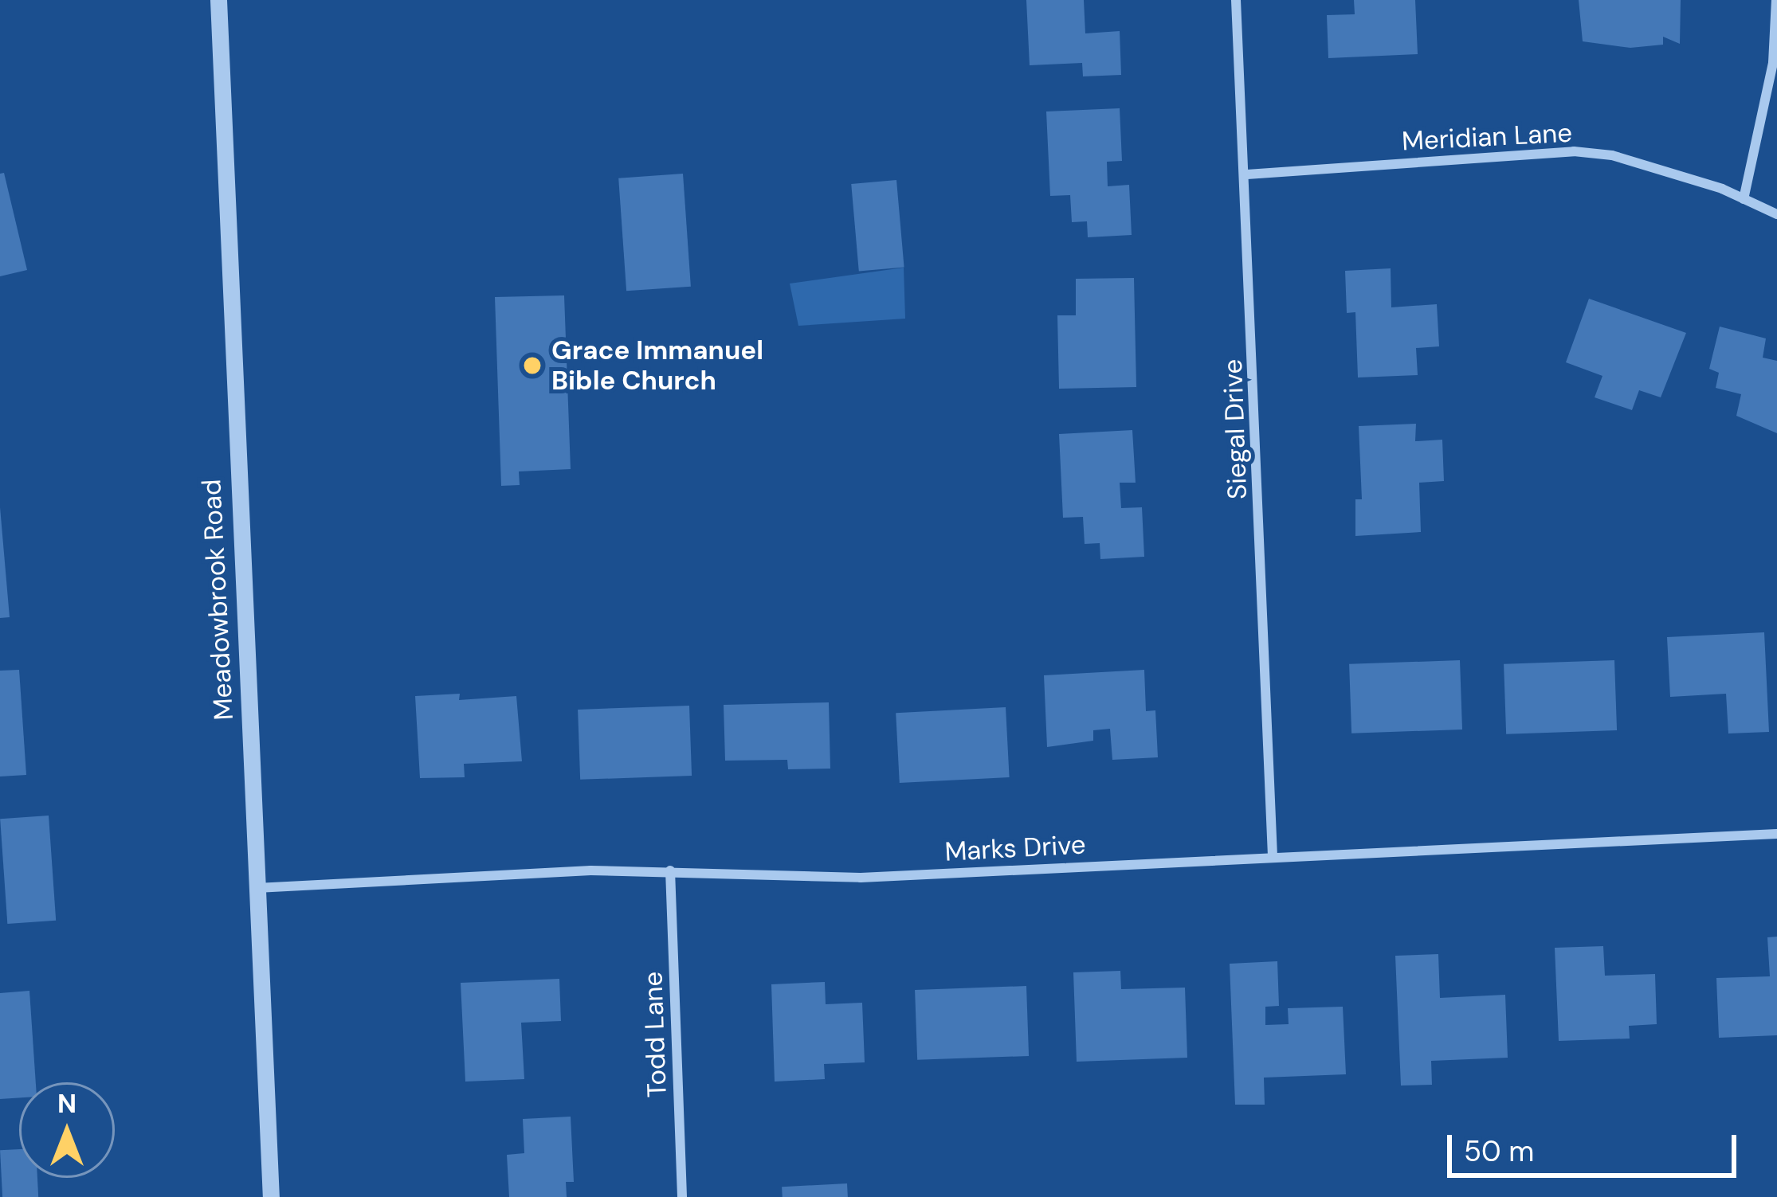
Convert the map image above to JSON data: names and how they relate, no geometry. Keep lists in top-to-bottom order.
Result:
{
  "streets": {
    "street": [
      "Meridian Lane",
      "Siegal Drive",
      "Meadowbrook Road",
      "Marks Drive",
      "Todd Lane"
    ]
  },
  "crossings": [
    ["Meridian Lane", "Siegal Drive"],
    ["Siegal Drive", "Marks Drive"],
    ["Meadowbrook Road", "Marks Drive"],
    ["Marks Drive", "Todd Lane"]
  ],
  "places": ["Grace Immanuel Bible Church"],
  "scale_bar": "50 m",
  "north": "top"
}
